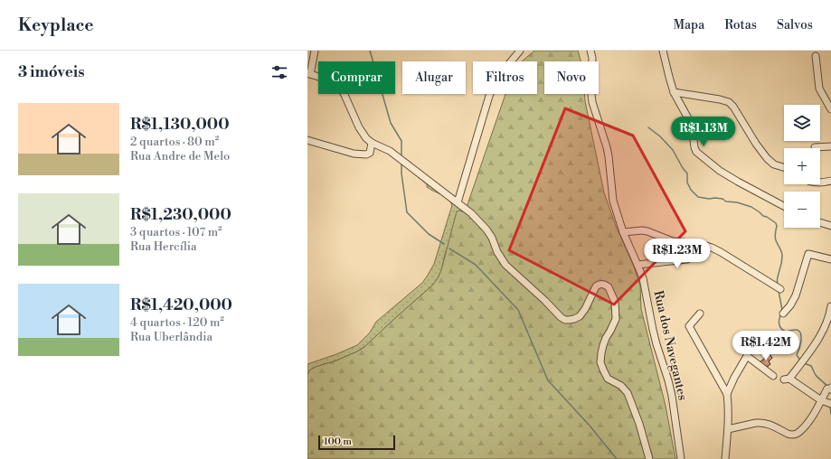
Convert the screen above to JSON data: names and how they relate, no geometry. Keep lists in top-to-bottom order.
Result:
{
  "streets": {
    "street": ["Rua dos Navegantes"]
  },
  "scale_bar": "100 m",
  "page": {
    "header": "Keyplace",
    "nav": ["Mapa", "Rotas", "Salvos"],
    "heading": "3 imóveis",
    "chip": [
      "Comprar",
      "Alugar",
      "Filtros",
      "Novo"
    ],
    "list": [
      {
        "name": "R$1,130,000",
        "note": "2 quartos · 80 m² · Rua Andre de Melo"
      },
      {
        "name": "R$1,230,000",
        "note": "3 quartos · 107 m² · Rua Hercília"
      },
      {
        "name": "R$1,420,000",
        "note": "4 quartos · 120 m² · Rua Uberlândia"
      }
    ],
    "map_buttons": ["+", "−"],
    "price": ["R$1.13M", "R$1.23M", "R$1.42M"],
    "scale": "100 m"
  }
}
